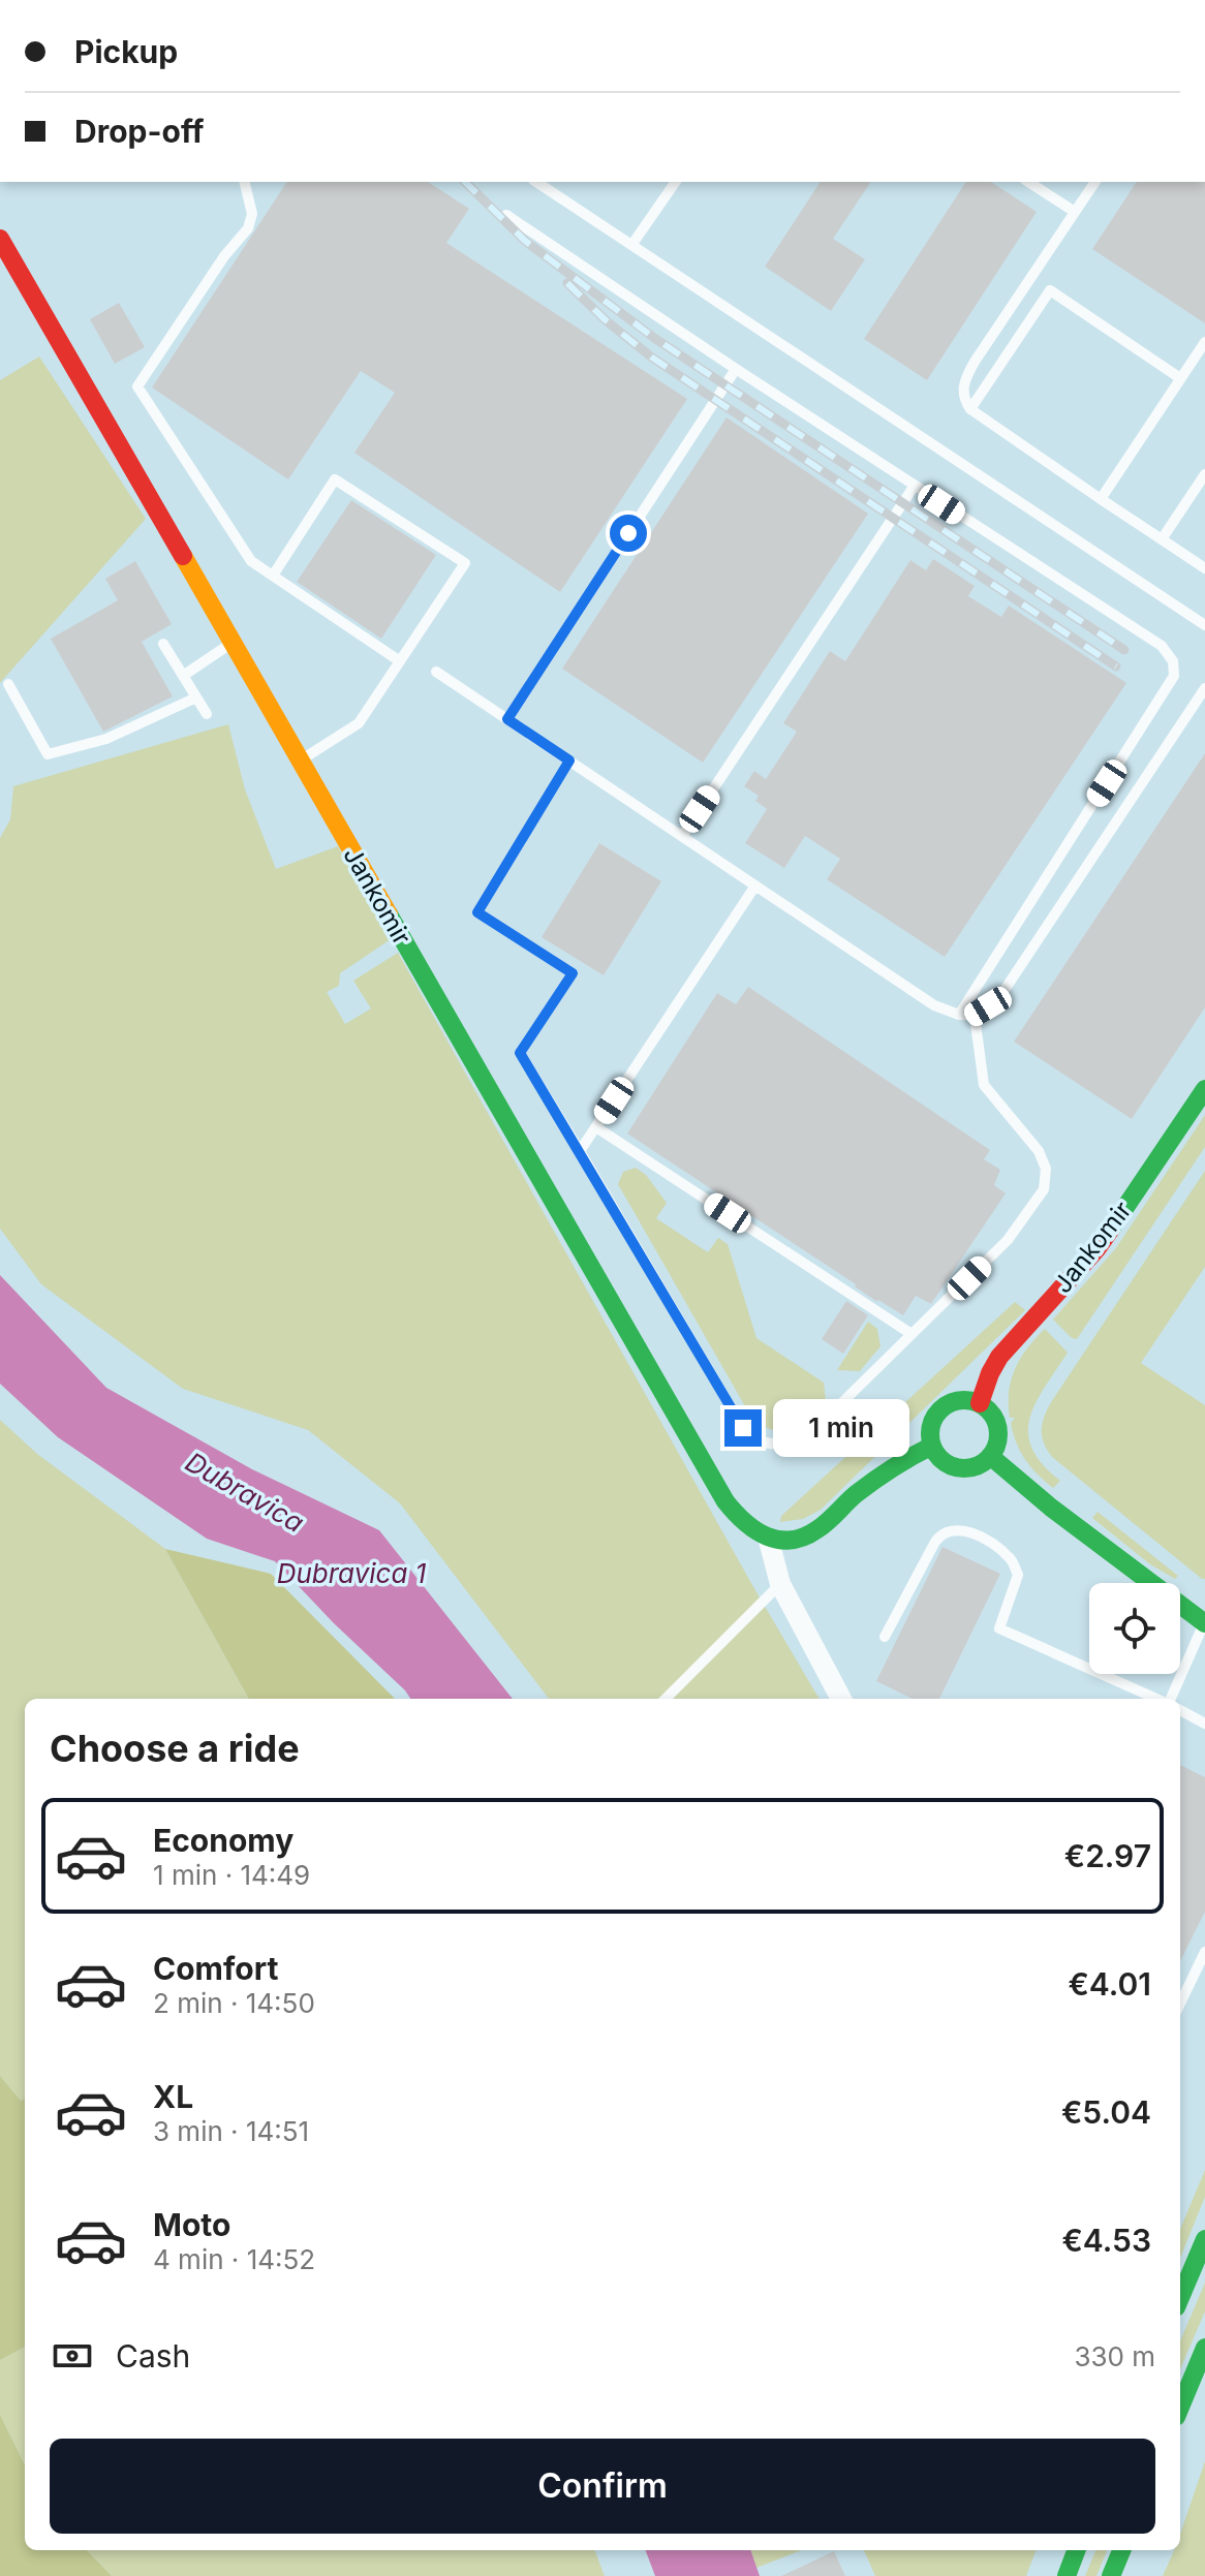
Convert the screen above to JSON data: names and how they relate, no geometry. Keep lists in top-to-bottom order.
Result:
{
  "streets": {
    "street": ["Jankomir"]
  },
  "water": ["Dubravica", "Dubravica 1"],
  "page": {
    "banner": ["Pickup", "Drop-off"],
    "bubble": "1 min",
    "heading": "Choose a ride",
    "list": [
      {
        "name": "Economy",
        "note": "1 min · 14:49",
        "value": "€2.97"
      },
      {
        "name": "Comfort",
        "note": "2 min · 14:50",
        "value": "€4.01"
      },
      {
        "name": "XL",
        "note": "3 min · 14:51",
        "value": "€5.04"
      },
      {
        "name": "Moto",
        "note": "4 min · 14:52",
        "value": "€4.53"
      }
    ],
    "pay": ["Cash", "330 m"],
    "buttons": "Confirm"
  }
}
